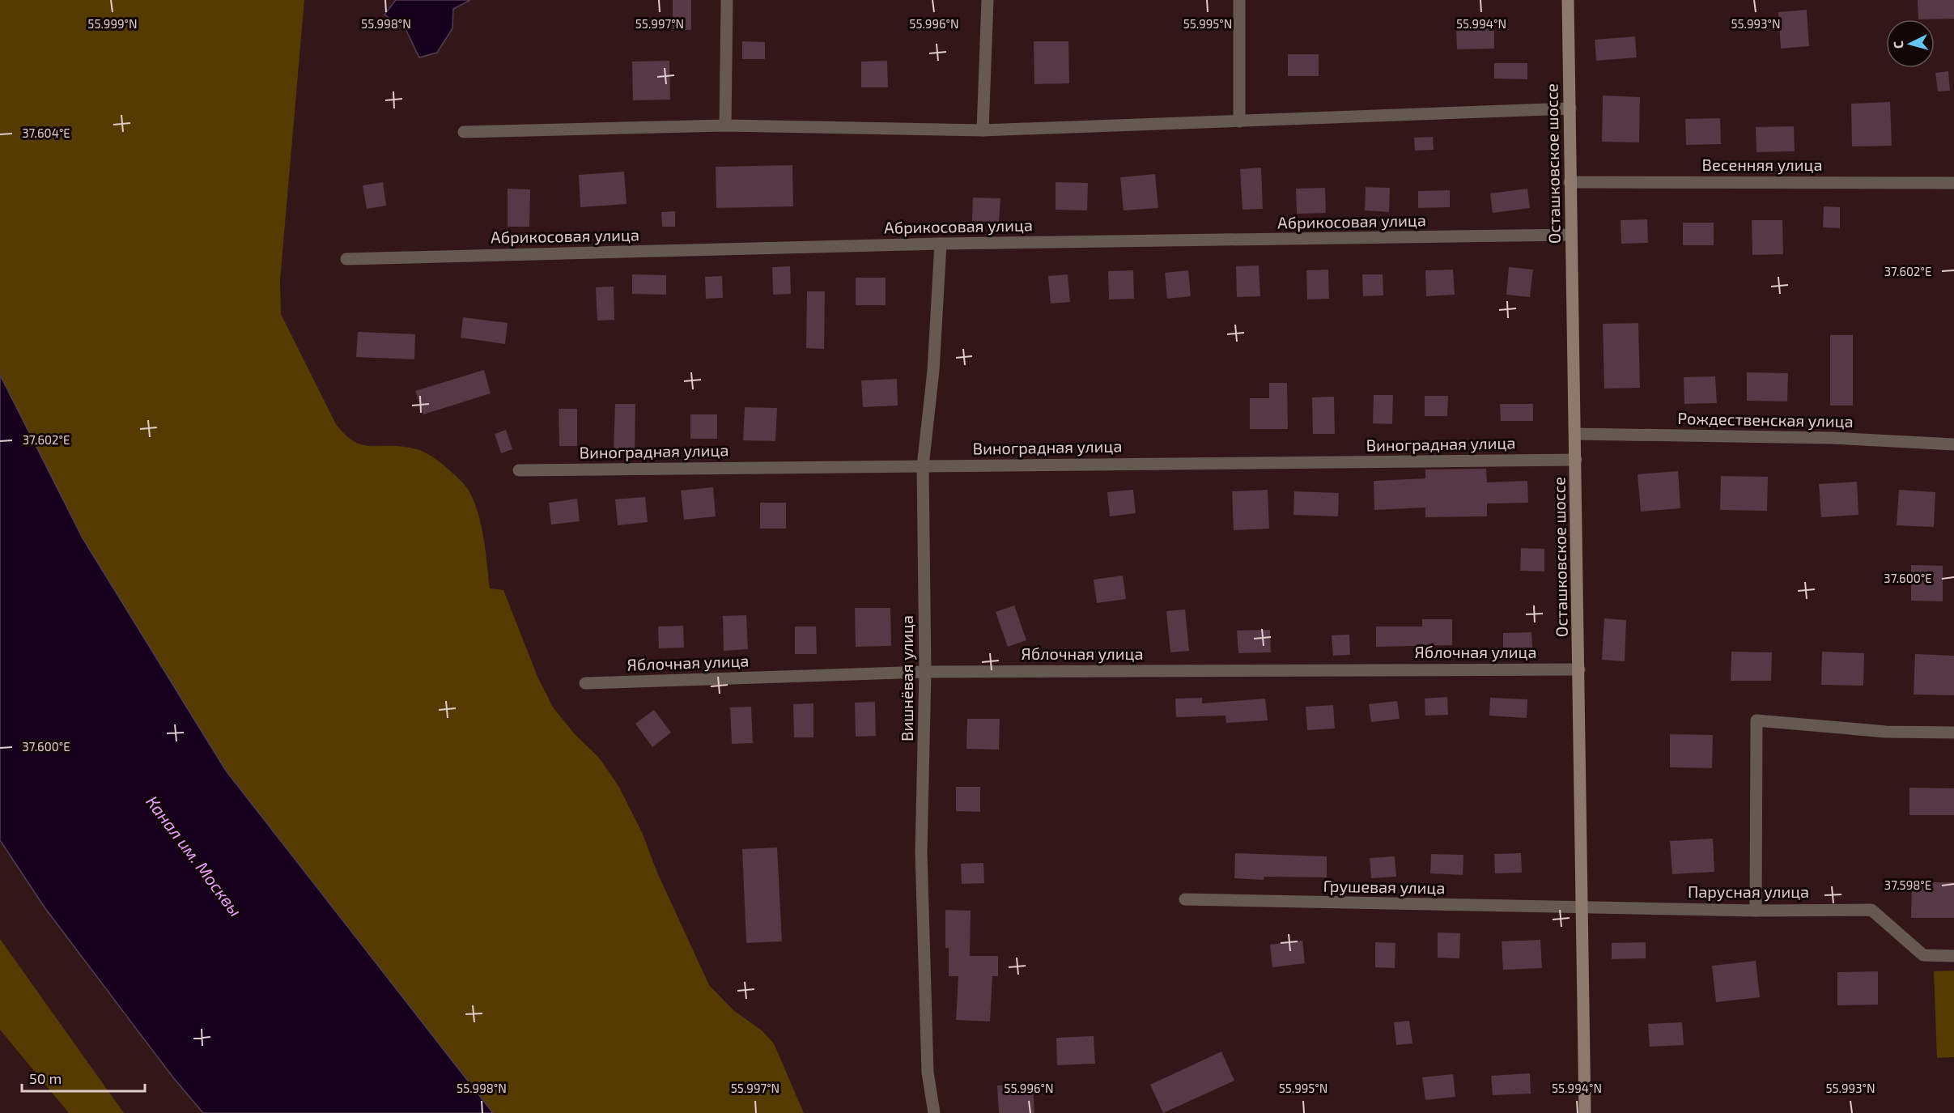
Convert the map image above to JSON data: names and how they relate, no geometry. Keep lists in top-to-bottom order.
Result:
{
  "streets": {
    "street": [
      "Осташковское шоссе",
      "Весенняя улица",
      "Абрикосовая улица",
      "Рождественская улица",
      "Виноградная улица",
      "Яблочная улица",
      "Вишнёвая улица",
      "Грушевая улица",
      "Парусная улица"
    ]
  },
  "crossings": [
    ["Осташковское шоссе", "Весенняя улица"],
    ["Осташковское шоссе", "Абрикосовая улица"],
    ["Осташковское шоссе", "Рождественская улица"],
    ["Осташковское шоссе", "Виноградная улица"],
    ["Осташковское шоссе", "Яблочная улица"],
    ["Осташковское шоссе", "Грушевая улица"],
    ["Осташковское шоссе", "Парусная улица"],
    ["Абрикосовая улица", "Вишнёвая улица"],
    ["Виноградная улица", "Вишнёвая улица"],
    ["Яблочная улица", "Вишнёвая улица"],
    ["Грушевая улица", "Парусная улица"]
  ],
  "water": ["Канал им. Москвы"],
  "scale_bar": "50 m",
  "north": "left",
  "coordinates": [
    "55.999°N",
    "55.998°N",
    "55.997°N",
    "55.996°N",
    "55.995°N",
    "55.994°N",
    "55.993°N",
    "37.604°E",
    "37.602°E",
    "37.600°E",
    "37.598°E"
  ]
}
